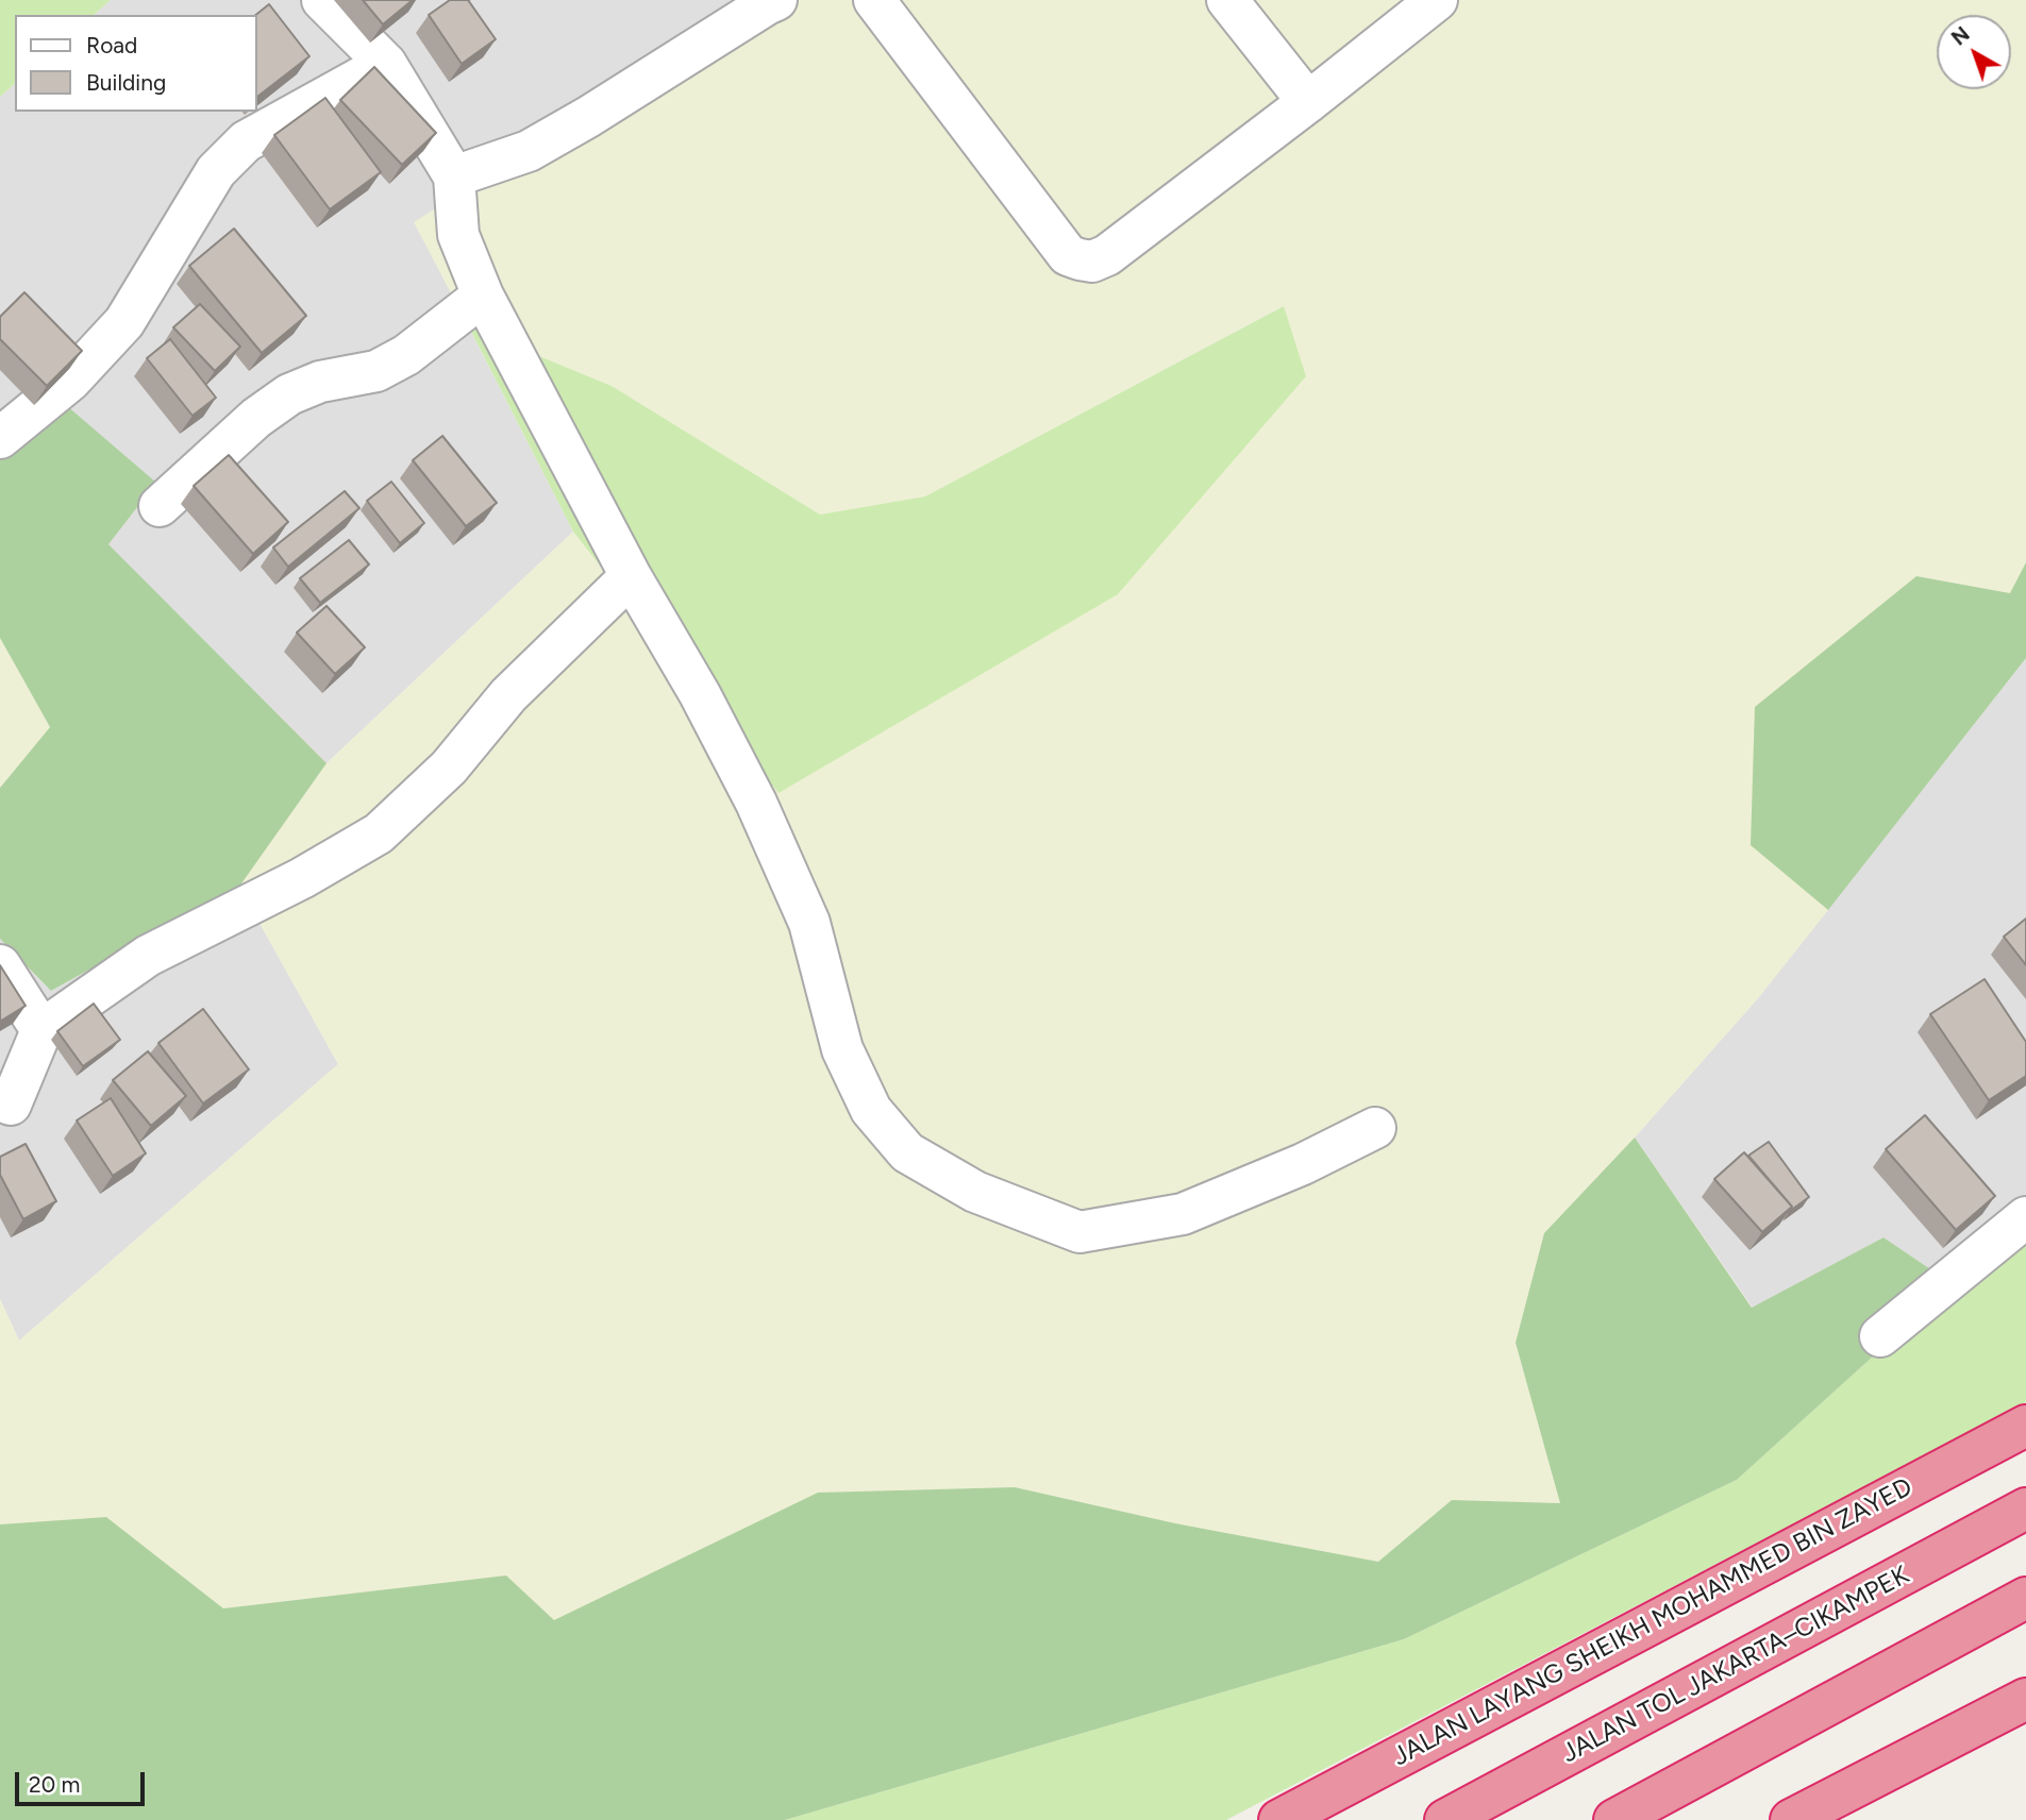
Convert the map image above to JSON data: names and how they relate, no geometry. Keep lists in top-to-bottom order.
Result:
{
  "streets": {
    "highway": ["JALAN LAYANG SHEIKH MOHAMMED BIN ZAYED", "JALAN TOL JAKARTA–CIKAMPEK"]
  },
  "legend": ["Road", "Building"],
  "scale_bar": "20 m",
  "north": "top left"
}
